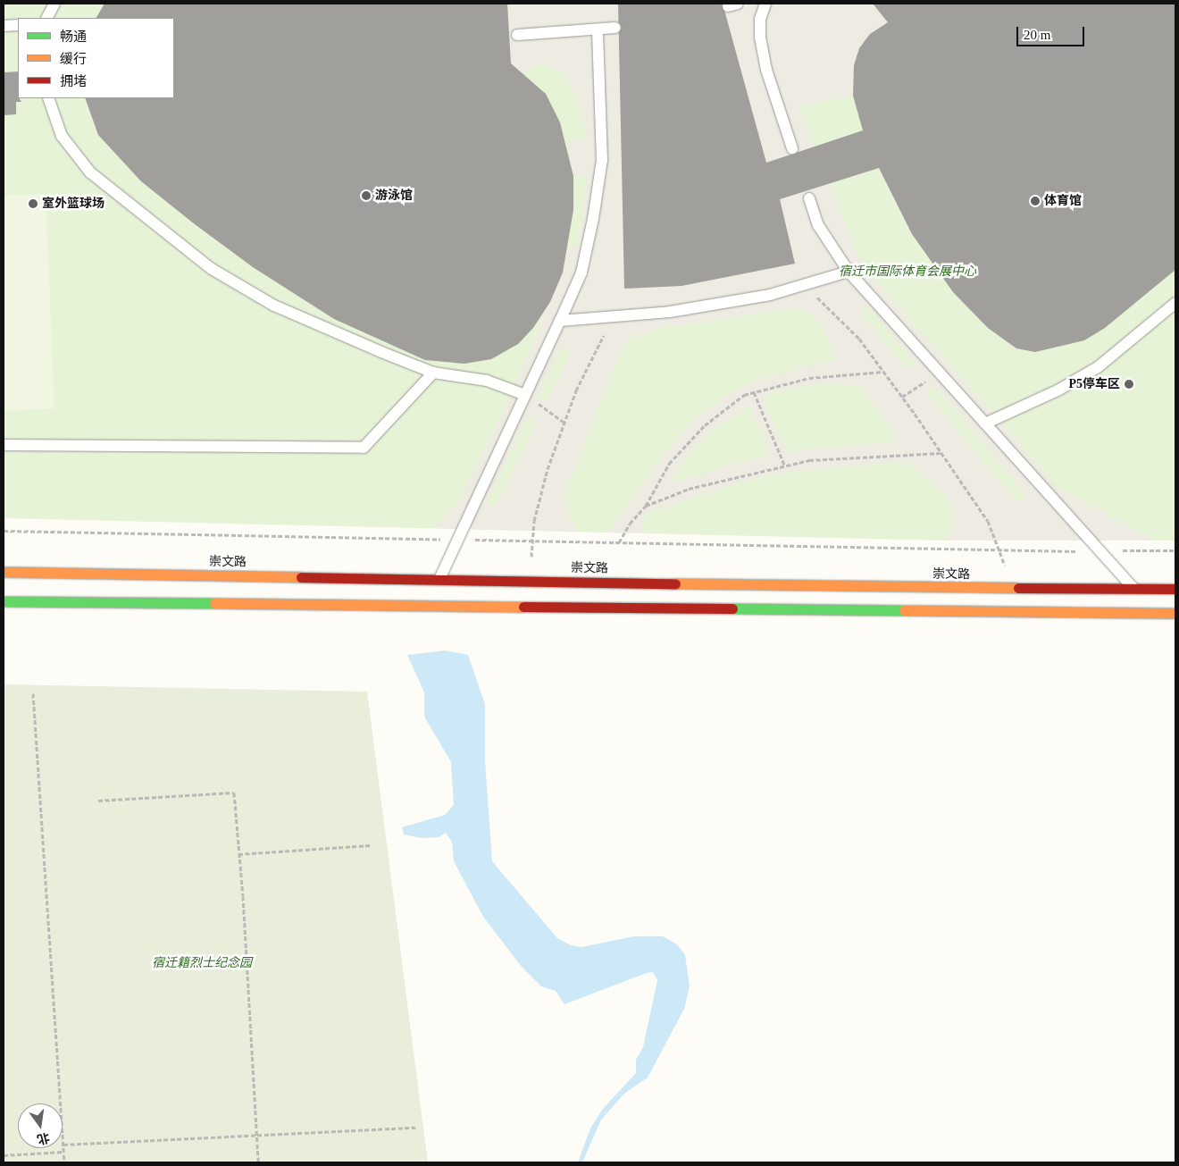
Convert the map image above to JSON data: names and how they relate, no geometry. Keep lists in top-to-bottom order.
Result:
{
  "streets": {
    "street": ["崇文路"]
  },
  "parks": ["宿迁市国际体育会展中心", "宿迁籍烈士纪念园"],
  "places": [
    "游泳馆",
    "体育馆",
    "室外篮球场",
    "P5停车区"
  ],
  "legend": ["畅通", "缓行", "拥堵"],
  "scale_bar": "20 m",
  "north": "bottom"
}
